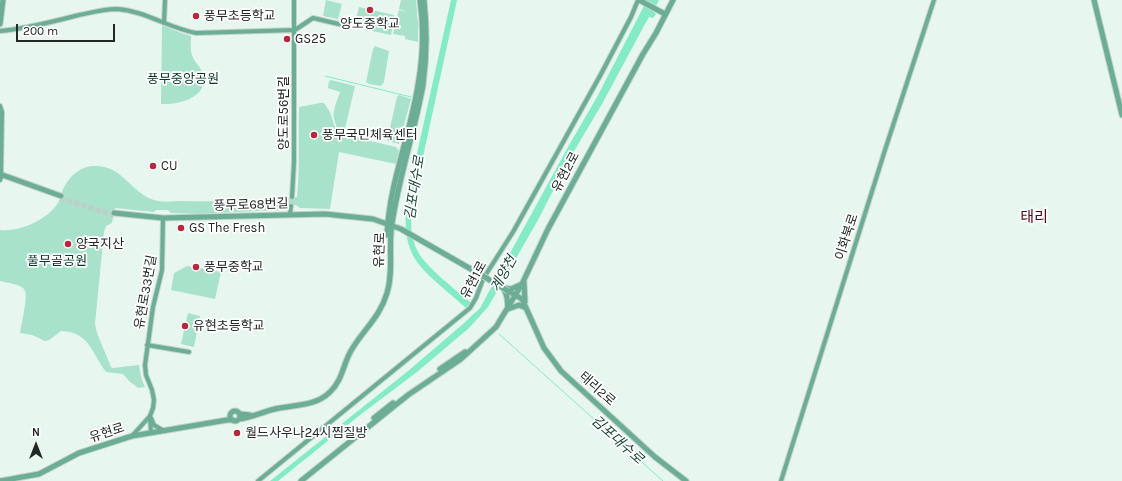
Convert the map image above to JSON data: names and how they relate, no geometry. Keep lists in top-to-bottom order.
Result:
{
  "streets": {
    "street": [
      "양도로56번길",
      "유현2로",
      "풍무로68번길",
      "이화북로",
      "유현로",
      "유현1로",
      "유현로33번길",
      "태리2로"
    ]
  },
  "crossings": [
    ["유현2로", "풍무로68번길"],
    ["유현2로", "태리2로"],
    ["풍무로68번길", "유현로"],
    ["풍무로68번길", "유현로33번길"],
    ["풍무로68번길", "태리2로"],
    ["유현로", "유현로33번길"]
  ],
  "districts": ["태리"],
  "water": ["김포대수로", "계양천"],
  "parks": ["풍무중앙공원", "풀무골공원"],
  "places": [
    "양도중학교",
    "풍무초등학교",
    "GS25",
    "풍무국민체육센터",
    "CU",
    "GS The Fresh",
    "양국지산",
    "풍무중학교",
    "유현초등학교",
    "월드사우나24시찜질방"
  ],
  "scale_bar": "200 m",
  "north": "top"
}
